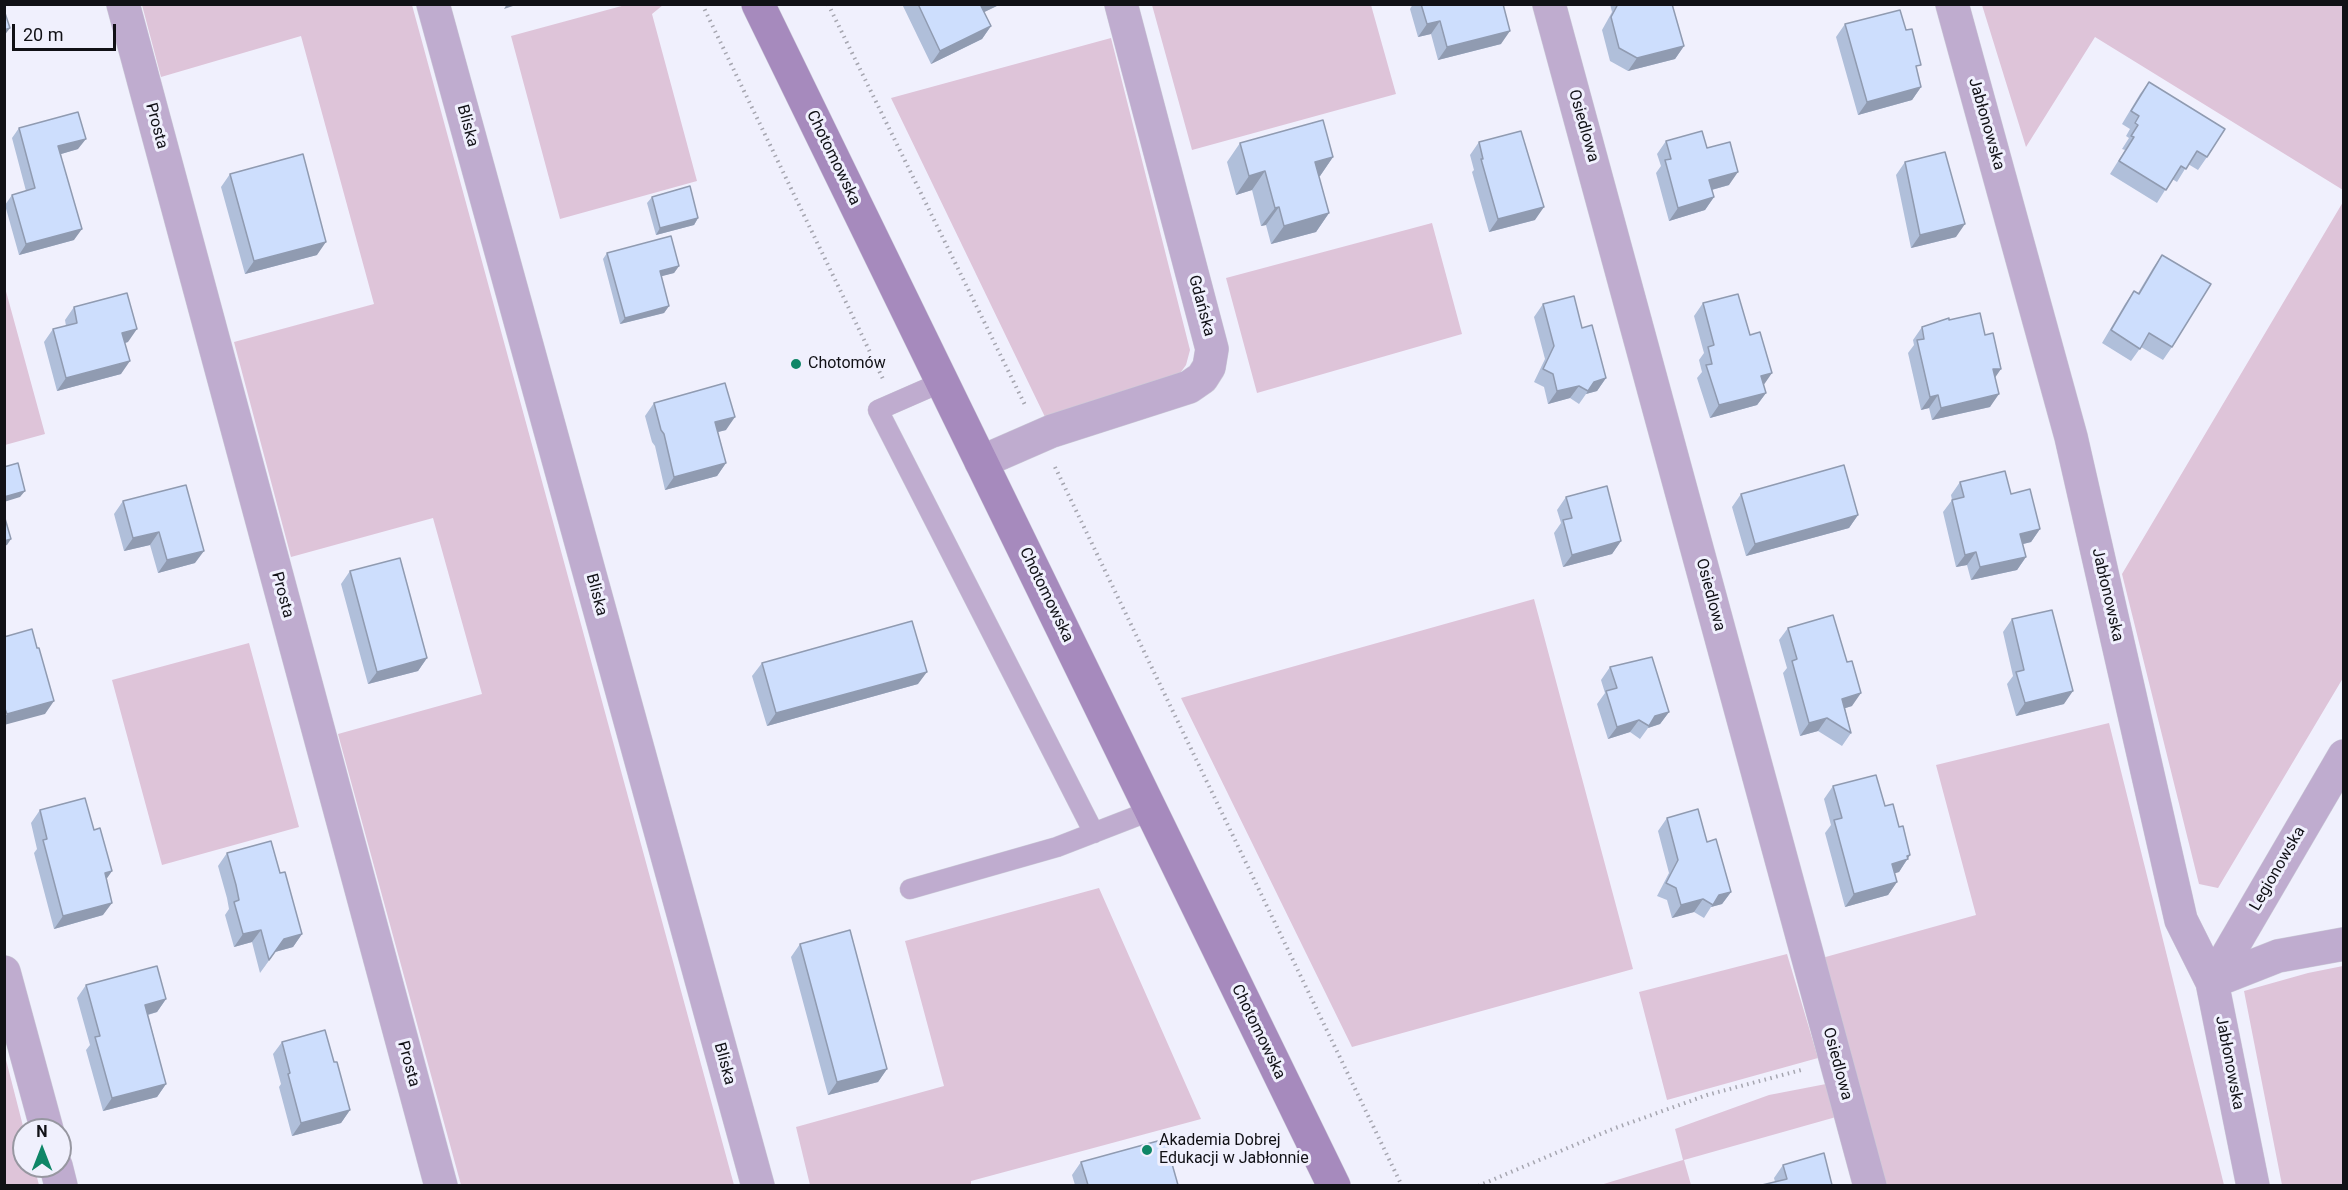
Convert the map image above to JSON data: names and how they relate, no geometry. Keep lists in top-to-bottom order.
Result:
{
  "streets": {
    "street": [
      "Jabłonowska",
      "Prosta",
      "Bliska",
      "Osiedlowa",
      "Chotomowska",
      "Gdańska",
      "Legionowska"
    ]
  },
  "crossings": [
    ["Jabłonowska", "Legionowska"],
    ["Chotomowska", "Gdańska"]
  ],
  "places": ["Chotomów", "Akademia Dobrej Edukacji w Jabłonnie"],
  "scale_bar": "20 m",
  "north": "top"
}
